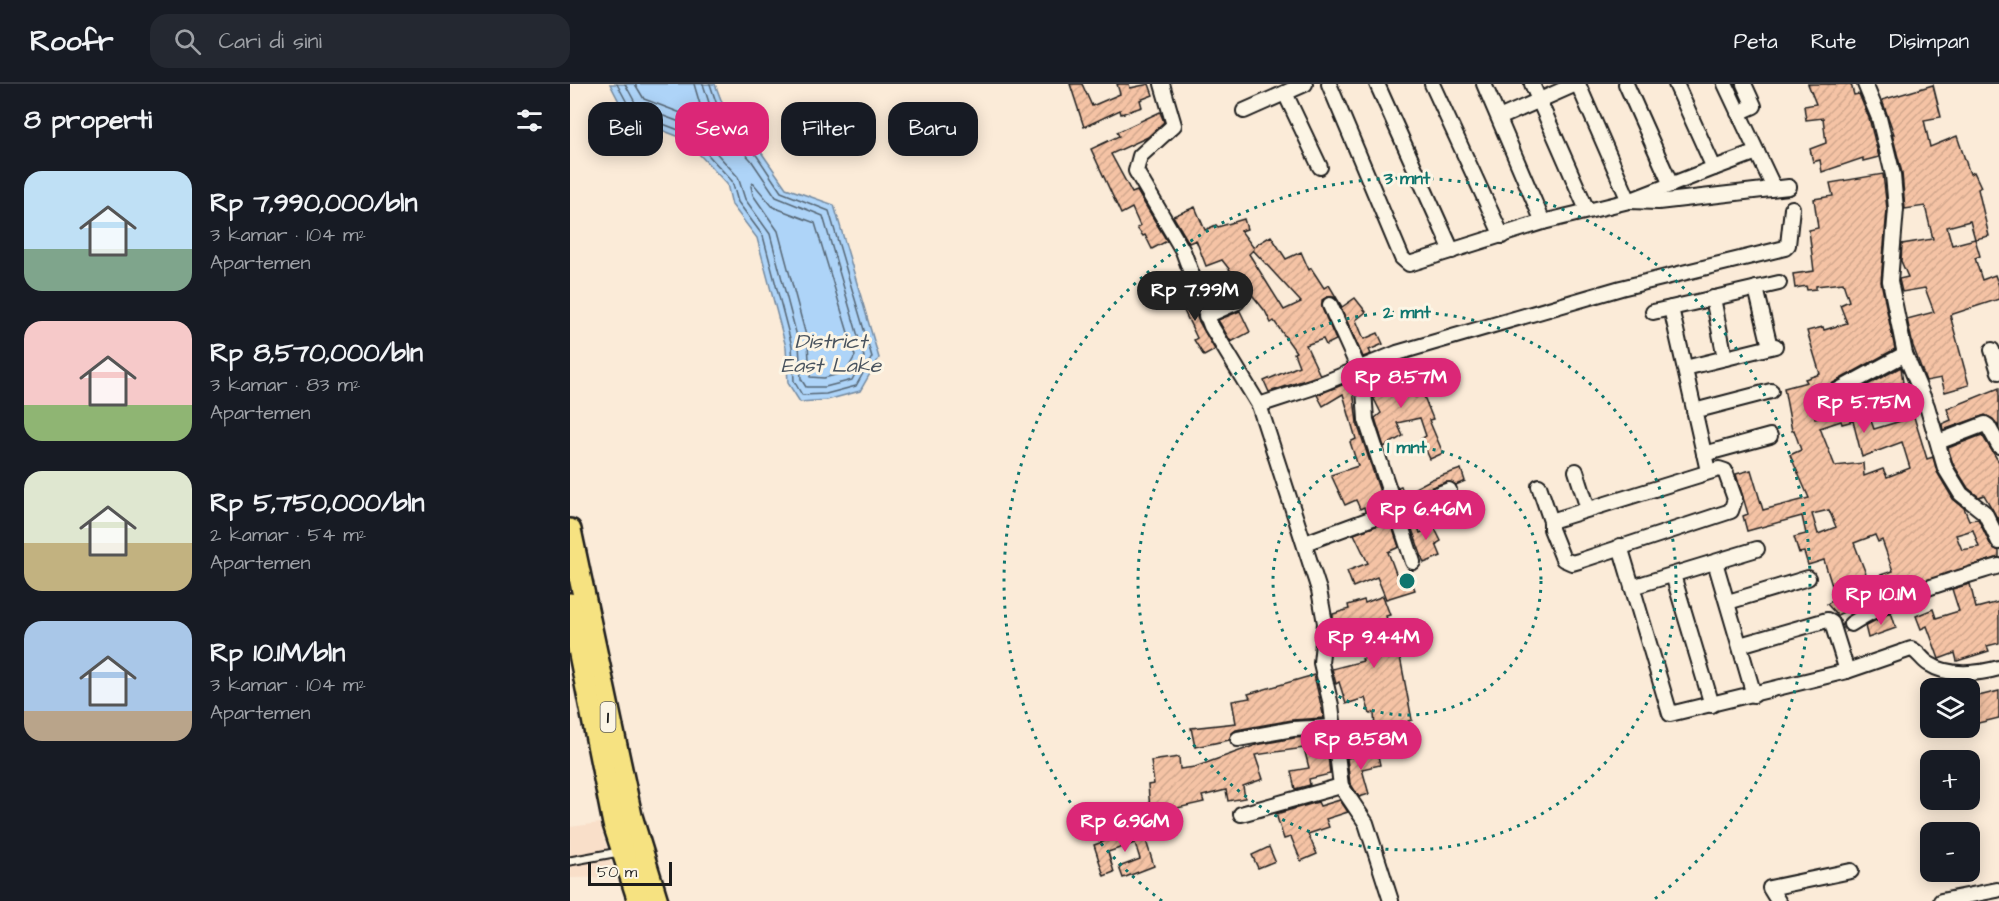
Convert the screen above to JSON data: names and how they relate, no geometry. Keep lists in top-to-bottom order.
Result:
{
  "streets": {
    "highway": ["1"]
  },
  "water": ["District East Lake"],
  "scale_bar": "50 m",
  "page": {
    "header": "Roofr",
    "search": "Cari di sini",
    "nav": ["Peta", "Rute", "Disimpan"],
    "heading": "8 properti",
    "chip": [
      "Beli",
      "Sewa",
      "Filter",
      "Baru"
    ],
    "list": [
      {
        "name": "Rp 7,990,000/bln",
        "note": "3 kamar · 104 m² · Apartemen"
      },
      {
        "name": "Rp 8,570,000/bln",
        "note": "3 kamar · 83 m² · Apartemen"
      },
      {
        "name": "Rp 5,750,000/bln",
        "note": "2 kamar · 54 m² · Apartemen"
      },
      {
        "name": "Rp 10.1M/bln",
        "note": "3 kamar · 104 m² · Apartemen"
      }
    ],
    "price": [
      "Rp 7.99M",
      "Rp 8.57M",
      "Rp 5.75M",
      "Rp 6.46M",
      "Rp 10.1M",
      "Rp 9.44M",
      "Rp 8.58M",
      "Rp 6.96M"
    ],
    "map_buttons": ["+", "−"],
    "scale": "50 m"
  },
  "rings": ["3 mnt", "2 mnt", "1 mnt"]
}
